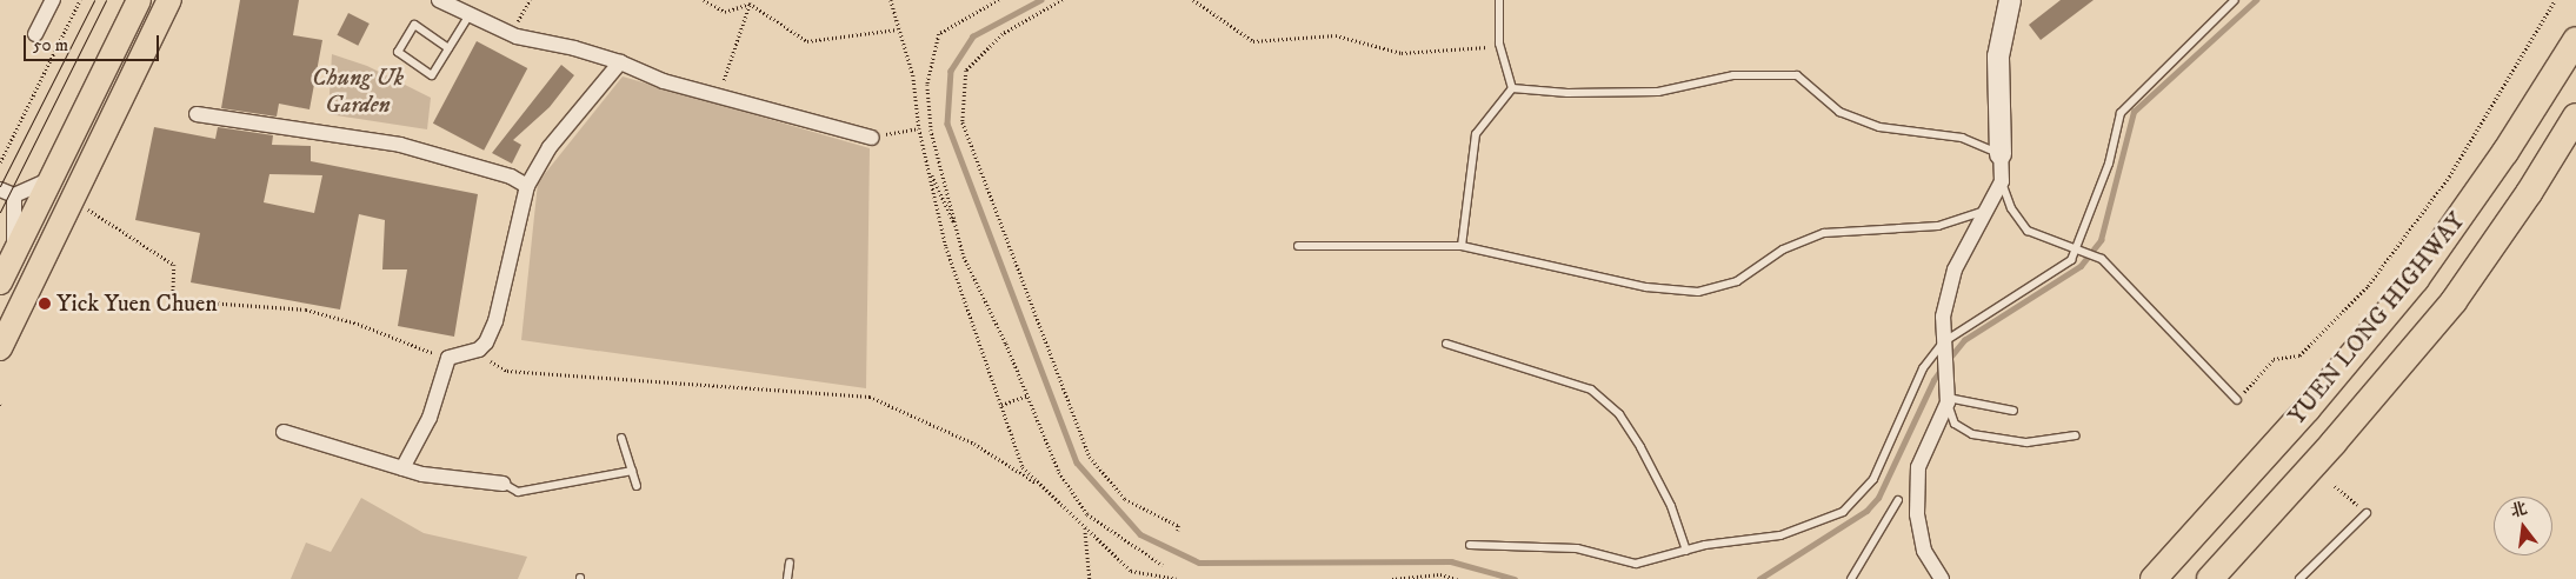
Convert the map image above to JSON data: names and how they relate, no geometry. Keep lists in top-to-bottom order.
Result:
{
  "streets": {
    "highway": ["YUEN LONG HIGHWAY"]
  },
  "parks": ["Chung Uk Garden"],
  "places": ["Yick Yuen Chuen"],
  "scale_bar": "50 m",
  "north": "top"
}
